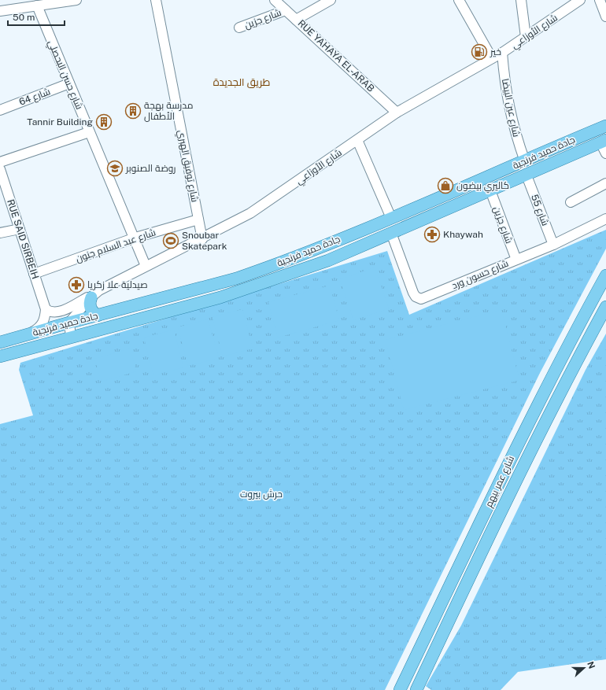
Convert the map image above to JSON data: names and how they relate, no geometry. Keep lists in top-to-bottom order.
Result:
{
  "streets": {
    "main road": ["جادة حميد فرنجية", "شارع عمر بيهم"],
    "street": [
      "شارع جزين",
      "شارع الأوزاعي",
      "RUE YAHAYA EL-ARAB",
      "شارع حسن البحصلي",
      "شارع 64",
      "شارع عين البيضا",
      "شارع توفيق الهبري",
      "شارع 55",
      "RUE SAID SIRBEIH",
      "شارع عبد السلام جنون",
      "شارع حسون ورد"
    ]
  },
  "crossings": [
    ["شارع جزين", "RUE YAHAYA EL-ARAB"],
    ["شارع جزين", "جادة حميد فرنجية"],
    ["شارع جزين", "شارع حسون ورد"],
    ["شارع الأوزاعي", "RUE YAHAYA EL-ARAB"],
    ["شارع الأوزاعي", "شارع حسن البحصلي"],
    ["شارع الأوزاعي", "شارع عين البيضا"],
    ["شارع الأوزاعي", "جادة حميد فرنجية"],
    ["شارع الأوزاعي", "شارع توفيق الهبري"],
    ["شارع حسن البحصلي", "شارع 64"],
    ["شارع حسن البحصلي", "شارع عبد السلام جنون"],
    ["شارع عين البيضا", "جادة حميد فرنجية"],
    ["جادة حميد فرنجية", "شارع 55"],
    ["جادة حميد فرنجية", "شارع حسون ورد"],
    ["شارع توفيق الهبري", "شارع عبد السلام جنون"],
    ["شارع 55", "شارع حسون ورد"],
    ["RUE SAID SIRBEIH", "شارع عبد السلام جنون"]
  ],
  "districts": ["طريق الجديدة"],
  "parks": ["حرش بيروت"],
  "places": {
    "fuel station": ["خير"],
    "building": ["مدرسة بهجة الأطفال", "Tannir Building"],
    "school or university": ["روضة الصنوبر"],
    "shop": ["كاليري بيضون"],
    "pharmacy": ["Khaywah", "صيدلية علا زكريا"],
    "sports": ["Snoubar Skatepark"]
  },
  "scale_bar": "50 m",
  "north": "right"
}
